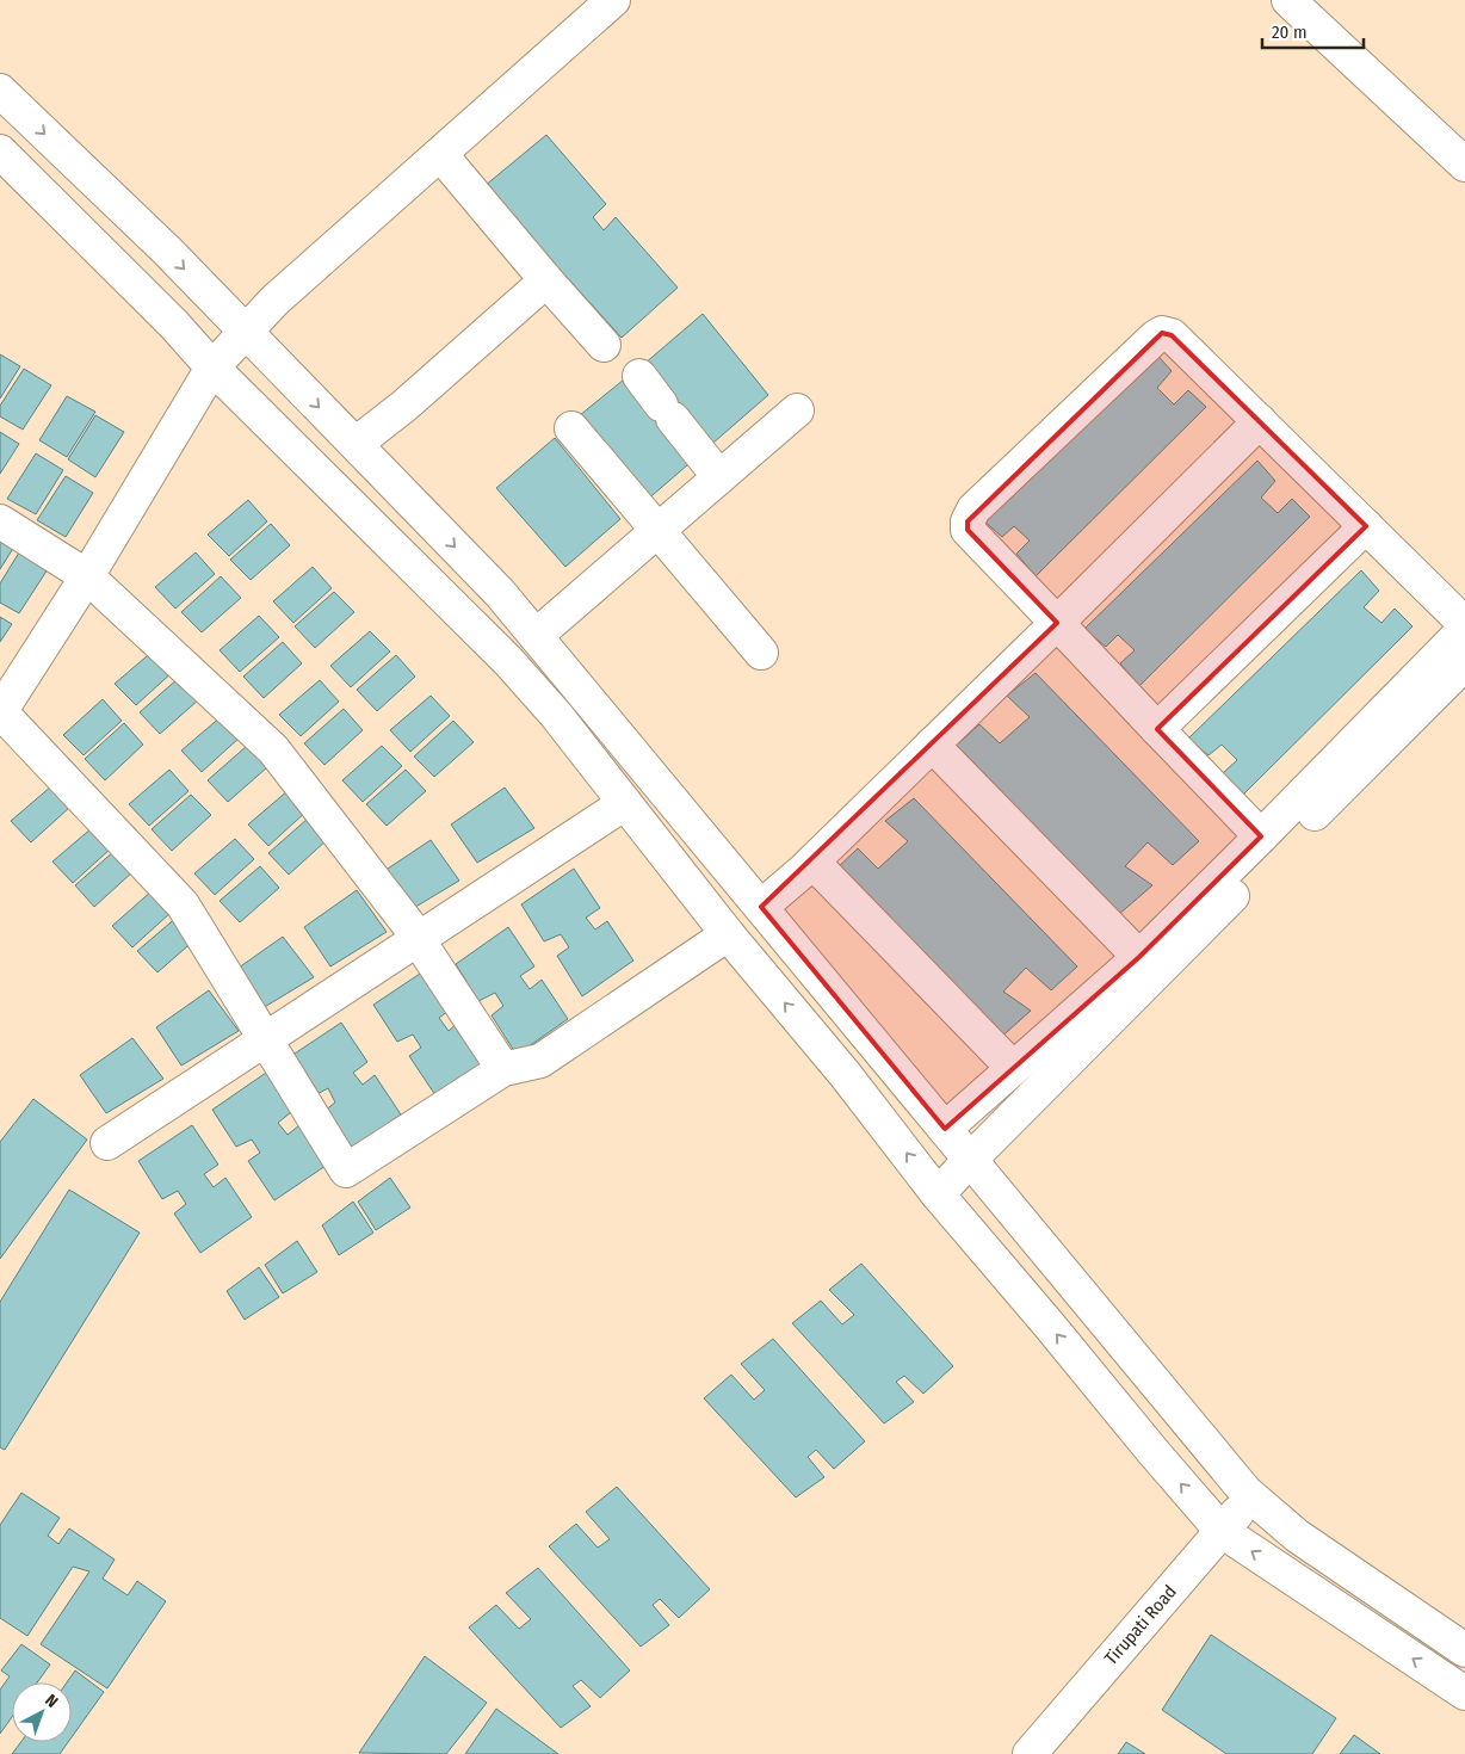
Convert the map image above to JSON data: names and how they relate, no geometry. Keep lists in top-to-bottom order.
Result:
{
  "streets": {
    "street": ["Tirupati Road"]
  },
  "scale_bar": "20 m",
  "north": "top right"
}
